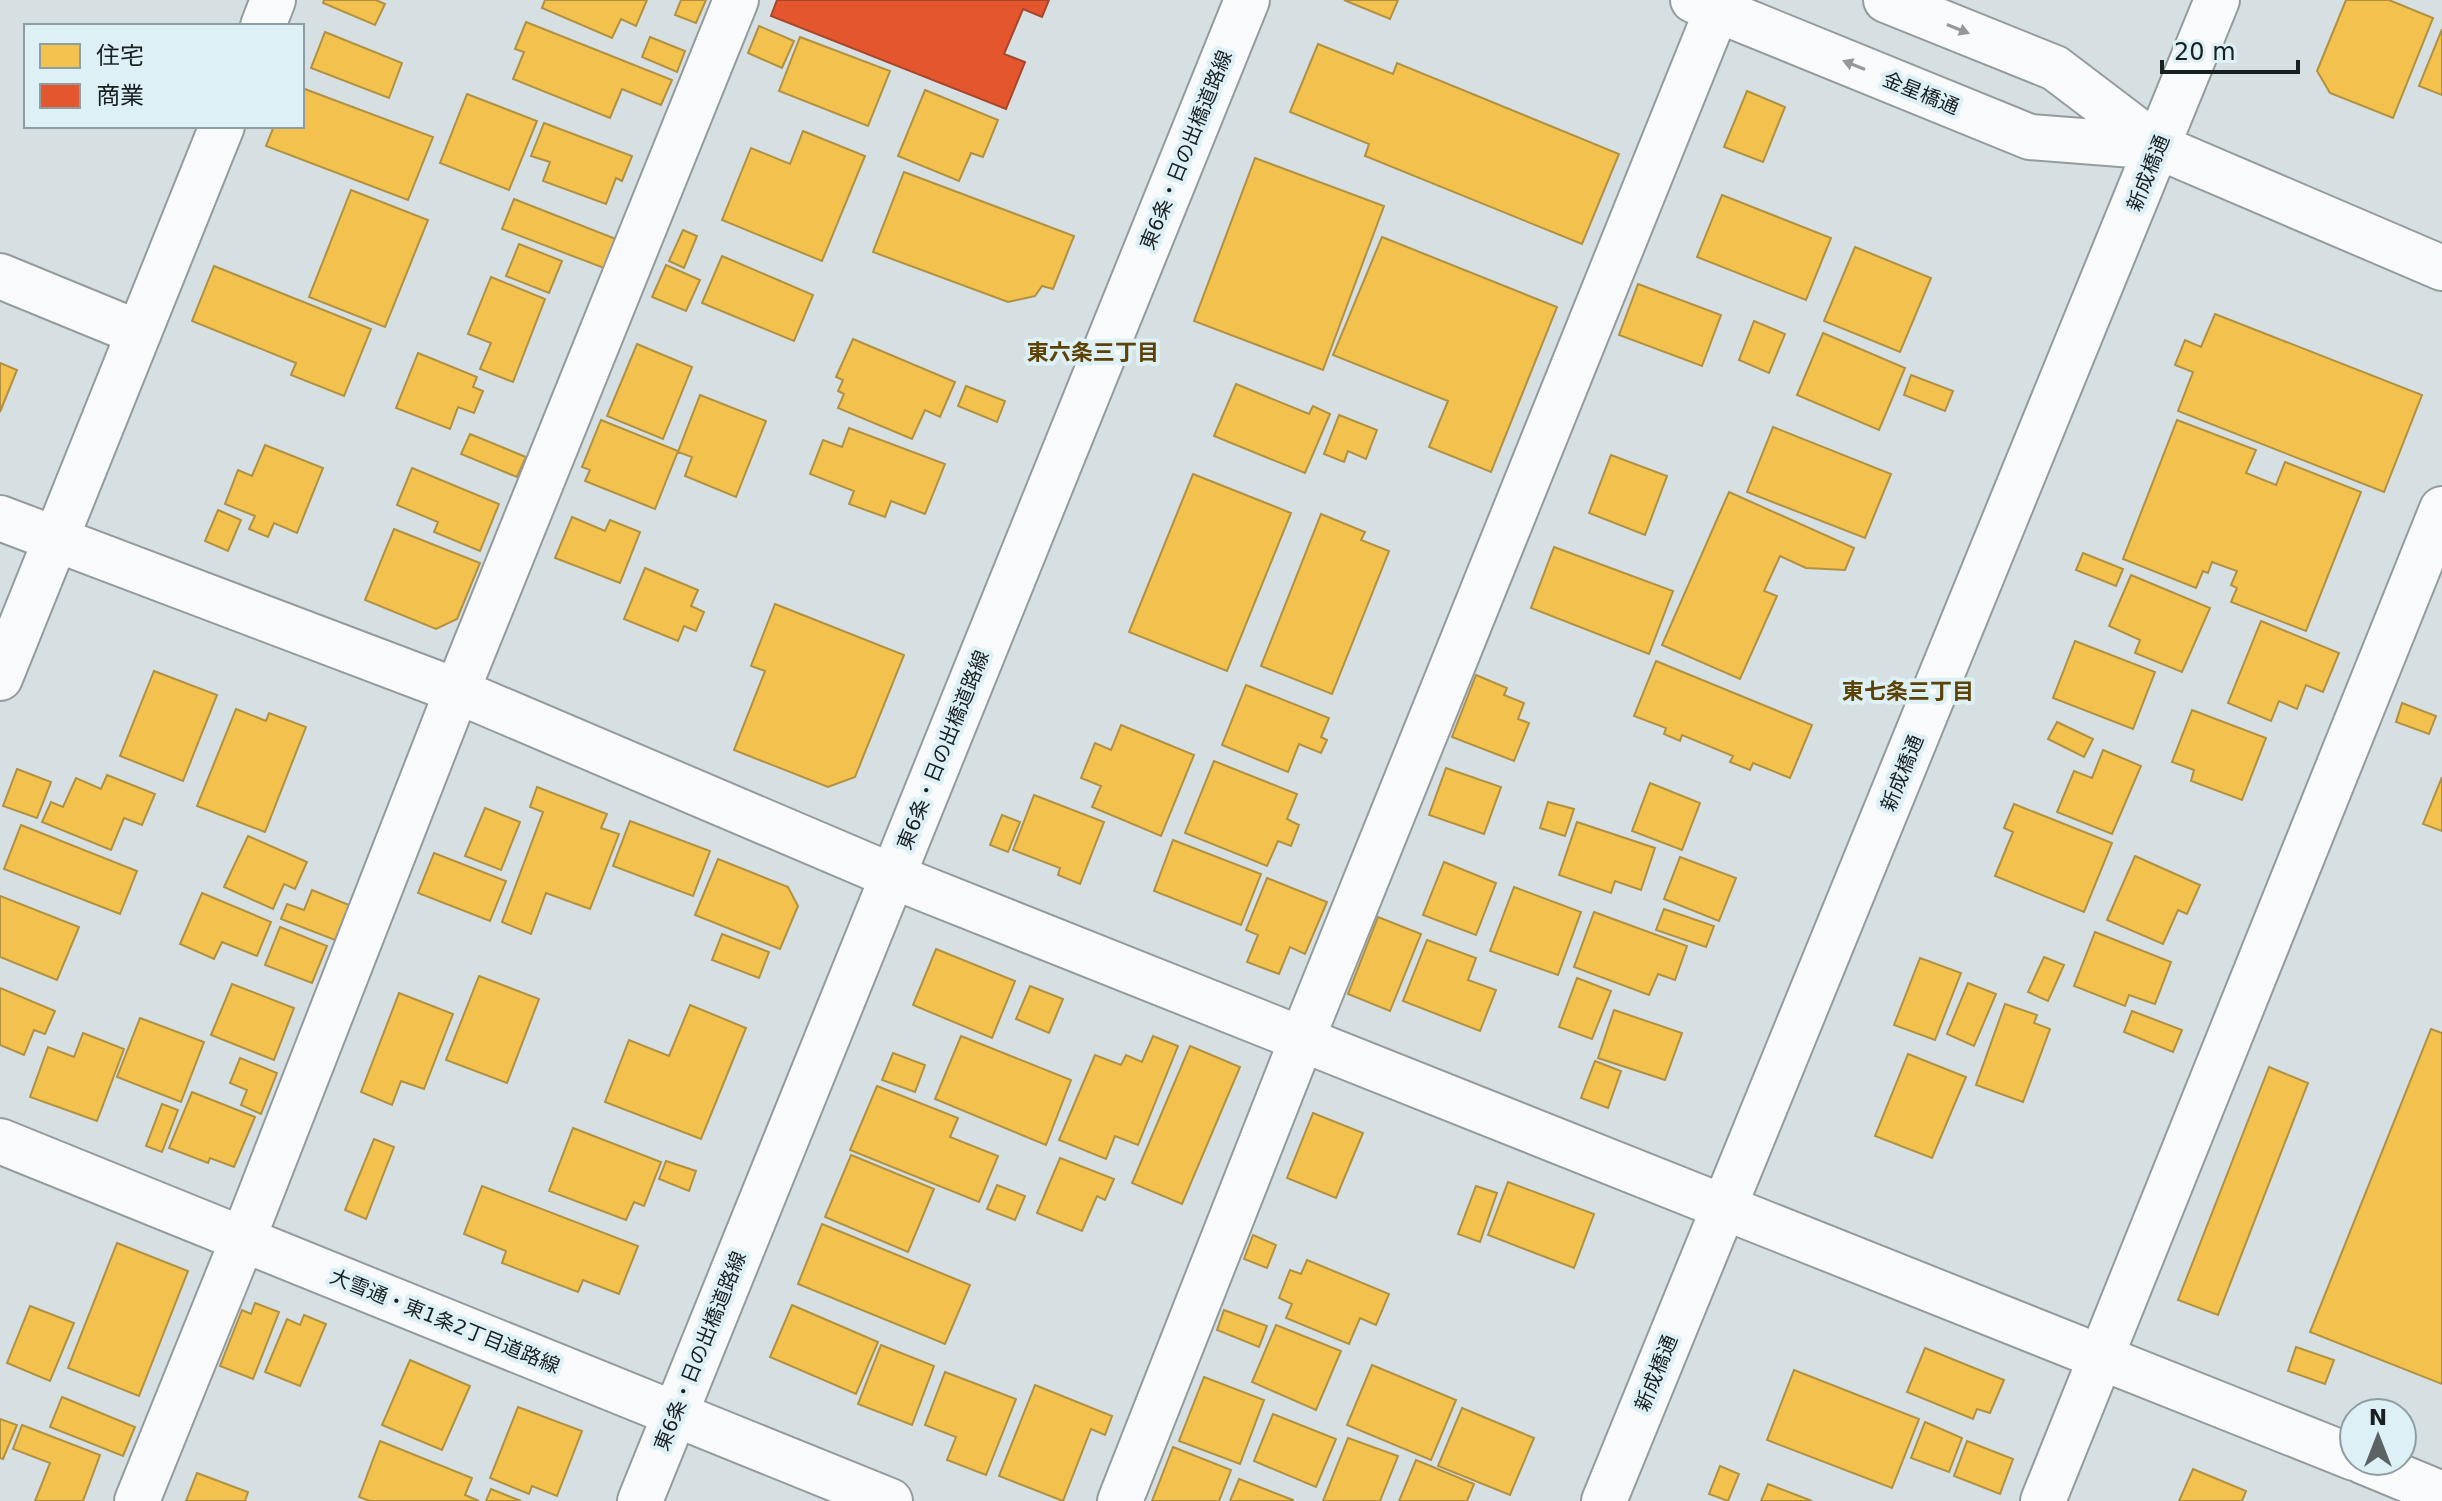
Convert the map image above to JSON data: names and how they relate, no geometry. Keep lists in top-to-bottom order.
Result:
{
  "streets": {
    "street": [
      "金星橋通",
      "東6条・日の出橋道路線",
      "新成橋通",
      "大雪通・東1条2丁目道路線"
    ]
  },
  "crossings": [
    ["金星橋通", "新成橋通"],
    ["東6条・日の出橋道路線", "大雪通・東1条2丁目道路線"]
  ],
  "districts": ["東六条三丁目", "東七条三丁目"],
  "legend": ["住宅", "商業"],
  "scale_bar": "20 m",
  "north": "top"
}
